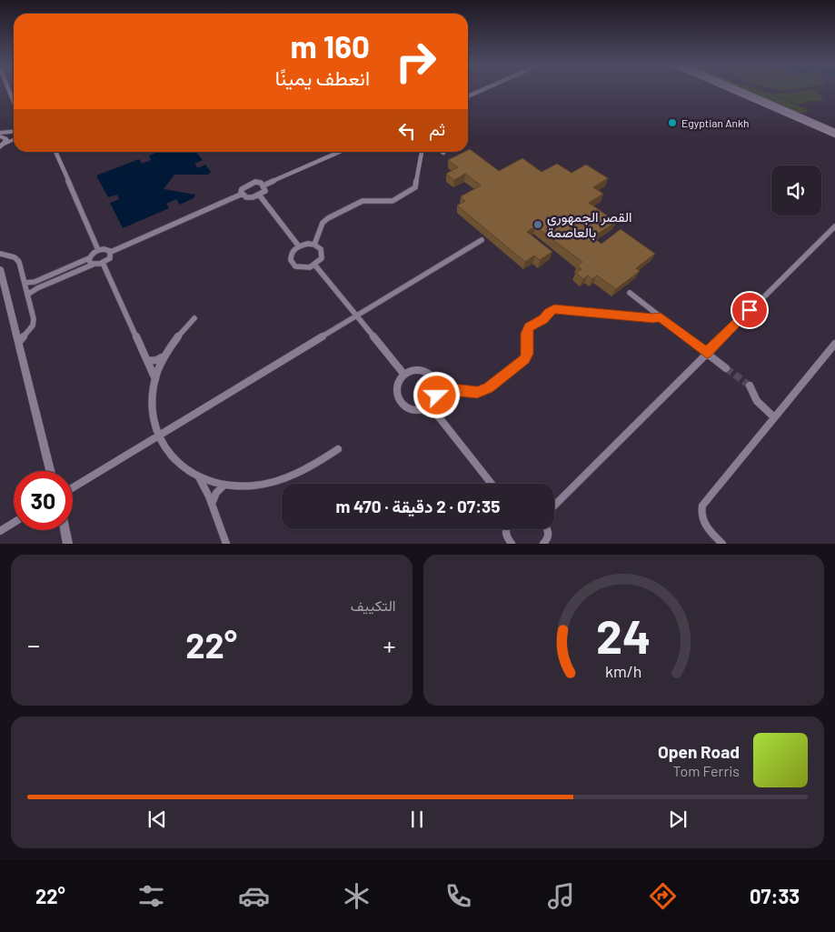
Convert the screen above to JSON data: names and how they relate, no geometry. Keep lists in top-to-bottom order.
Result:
{
  "places": ["Egyptian Ankh", "القصر الجمهوري بالعاصمة"],
  "page": {
    "turn": ["160 m", "انعطف يمينًا"],
    "then": "ثم",
    "limit": "30",
    "trip": "07:35 · 2 دقيقة · 470 m",
    "tile": "التكييف",
    "heat": ["−", "22°", "+"],
    "song": ["Open Road", "Tom Ferris"],
    "tabs": ["07:33", "22°"],
    "gauge": ["24", "km/h"]
  }
}
